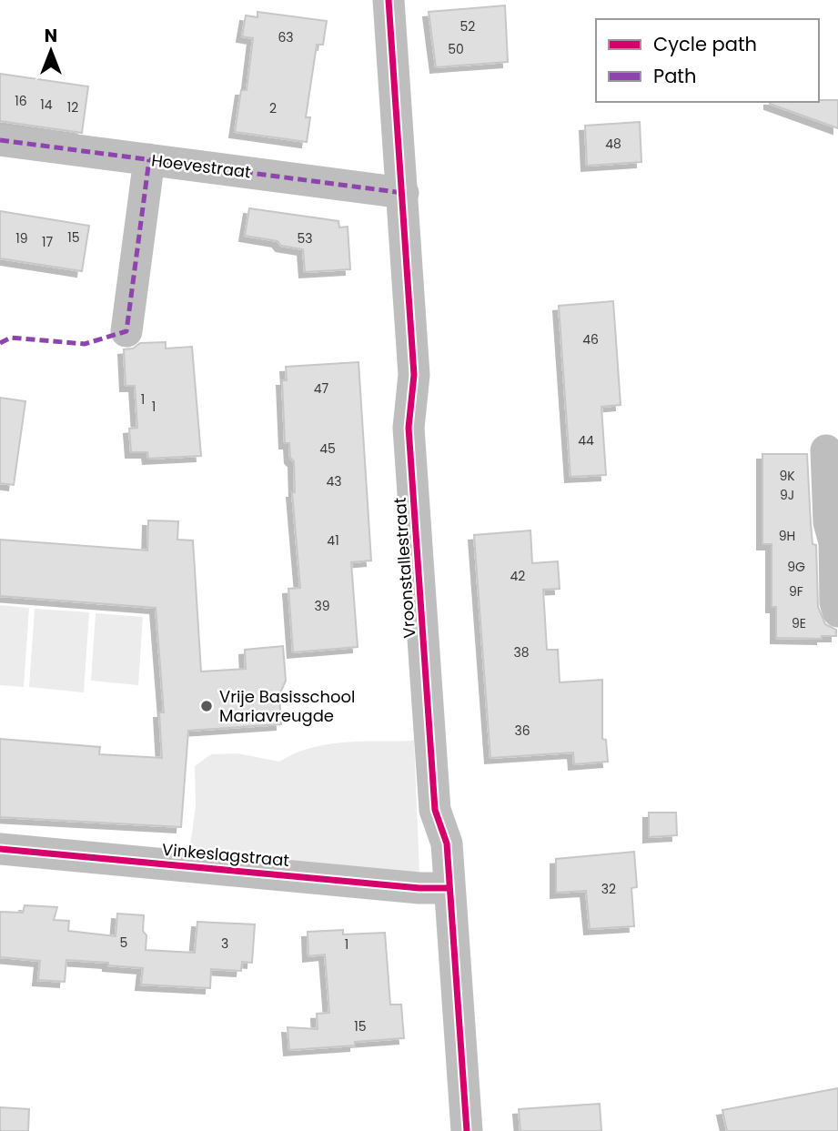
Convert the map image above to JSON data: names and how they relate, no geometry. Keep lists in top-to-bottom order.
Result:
{
  "streets": {
    "street": ["Hoevestraat", "Vroonstallestraat", "Vinkeslagstraat"]
  },
  "crossings": [
    ["Hoevestraat", "Vroonstallestraat"],
    ["Vroonstallestraat", "Vinkeslagstraat"]
  ],
  "places": ["Vrije Basisschool Mariavreugde"],
  "house_numbers": [
    "52",
    "63",
    "50",
    "16",
    "14",
    "12",
    "2",
    "48",
    "15",
    "19",
    "53",
    "17",
    "46",
    "47",
    "1",
    "1",
    "44",
    "45",
    "9K",
    "43",
    "9J",
    "9H",
    "41",
    "9G",
    "42",
    "9F",
    "39",
    "9E",
    "38",
    "36",
    "32",
    "5",
    "3",
    "1",
    "15"
  ],
  "legend": ["Cycle path", "Path"],
  "north": "top"
}
